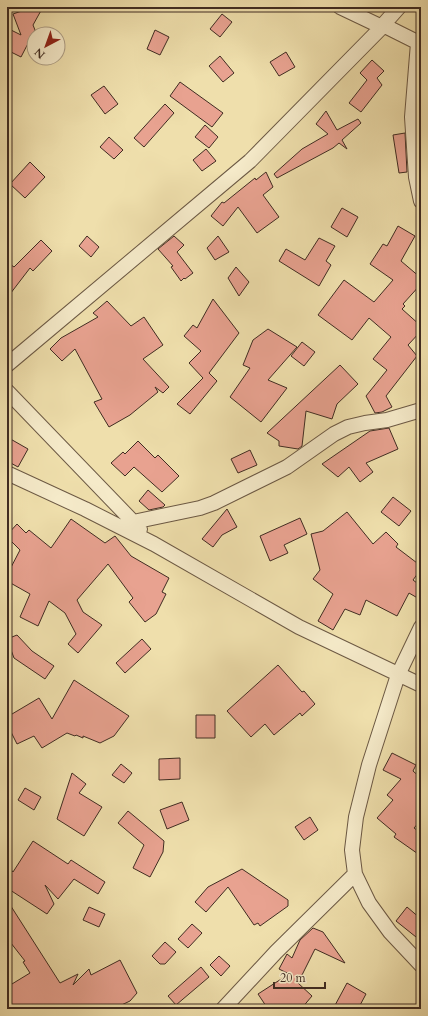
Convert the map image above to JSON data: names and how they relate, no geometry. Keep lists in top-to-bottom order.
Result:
{
  "scale_bar": "20 m",
  "north": "bottom left"
}
